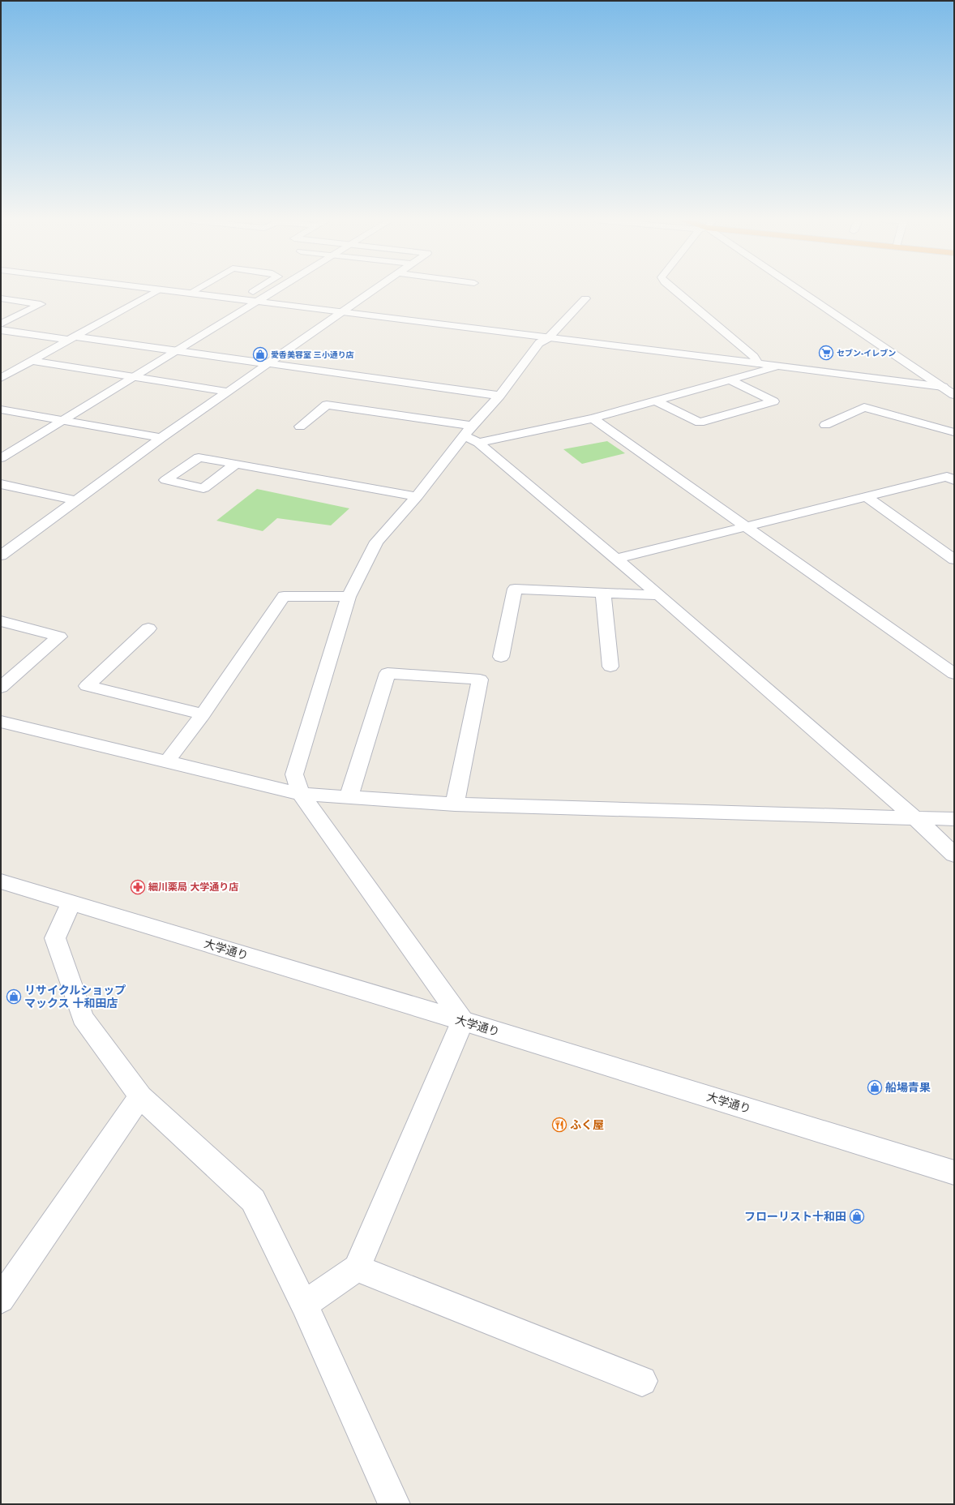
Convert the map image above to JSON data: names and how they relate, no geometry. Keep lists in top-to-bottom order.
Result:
{
  "streets": {
    "street": ["大学通り"]
  },
  "places": {
    "supermarket": ["セブン-イレブン"],
    "shop": [
      "愛香美容室 三小通り店",
      "リサイクルショップ マックス 十和田店",
      "船場青果",
      "フローリスト十和田"
    ],
    "pharmacy": ["細川薬局 大学通り店"],
    "restaurant": ["ふく屋"]
  }
}
